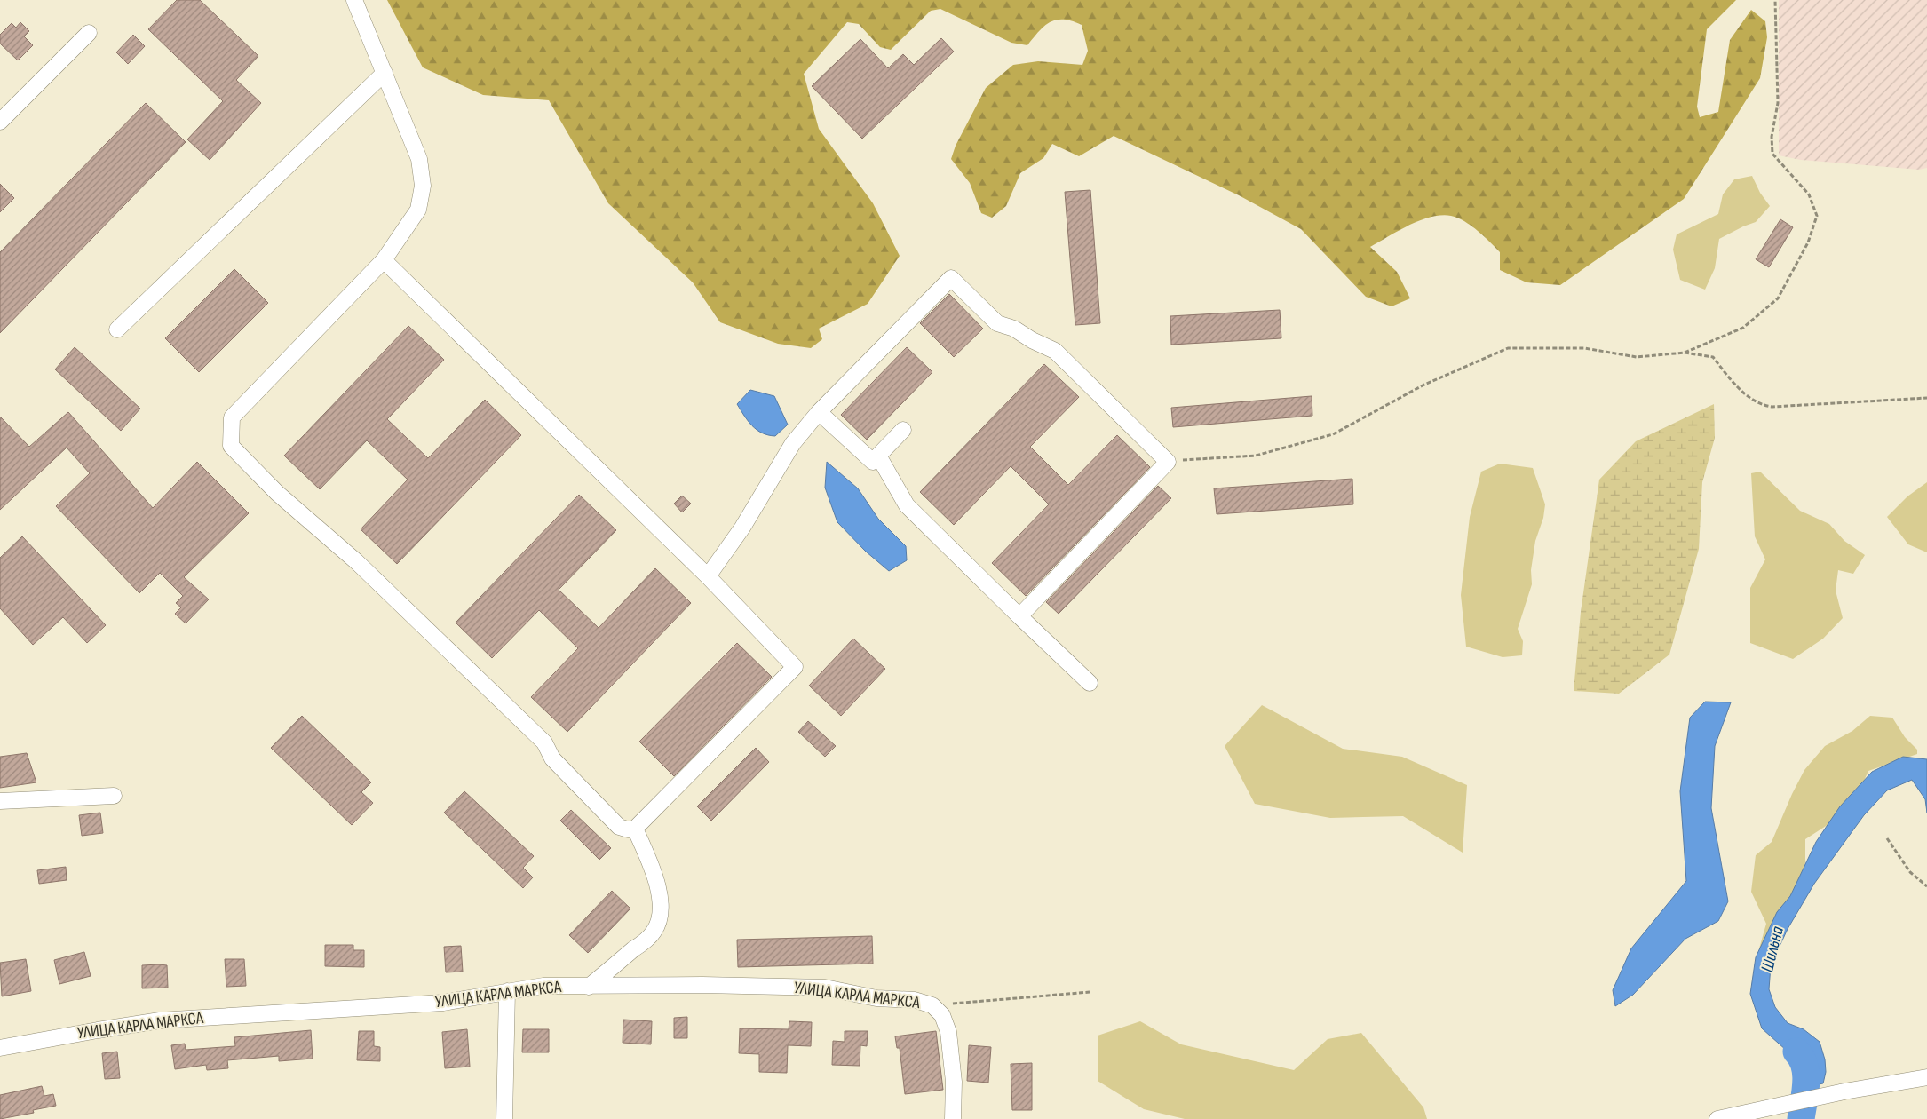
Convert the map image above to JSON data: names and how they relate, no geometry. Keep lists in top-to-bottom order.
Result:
{
  "streets": {
    "street": ["УЛИЦА КАРЛА МАРКСА"]
  },
  "water": ["Шильна"]
}
